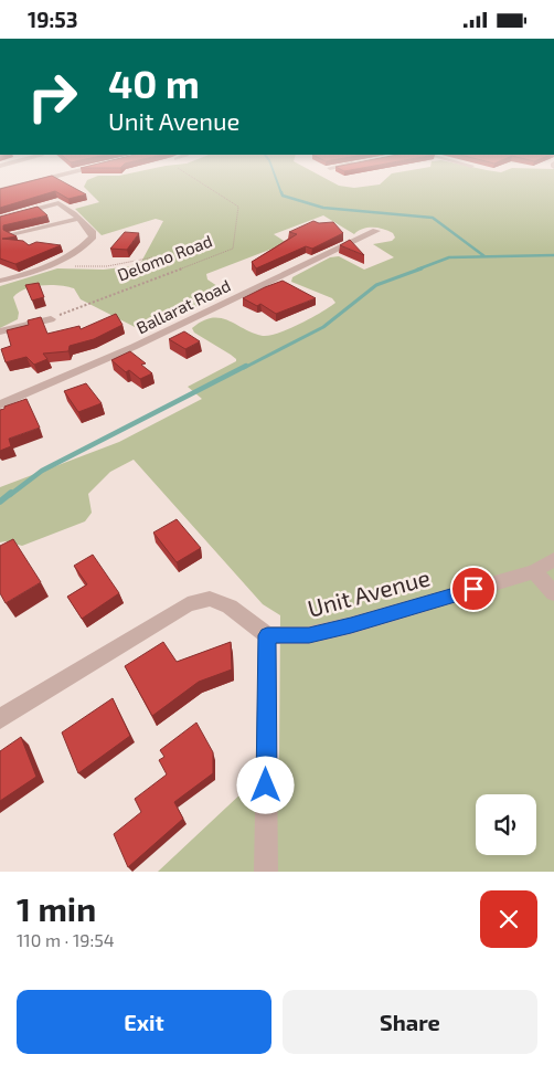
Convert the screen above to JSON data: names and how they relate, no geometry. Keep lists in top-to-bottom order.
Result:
{
  "streets": {
    "street": ["Ballarat Road", "Unit Avenue"],
    "path": ["Delomo Road"]
  },
  "page": {
    "status": "19:53",
    "turn": ["40 m", "Unit Avenue"],
    "heading": ["1 min", "110 m · 19:54"],
    "buttons": ["Exit", "Share"]
  }
}
